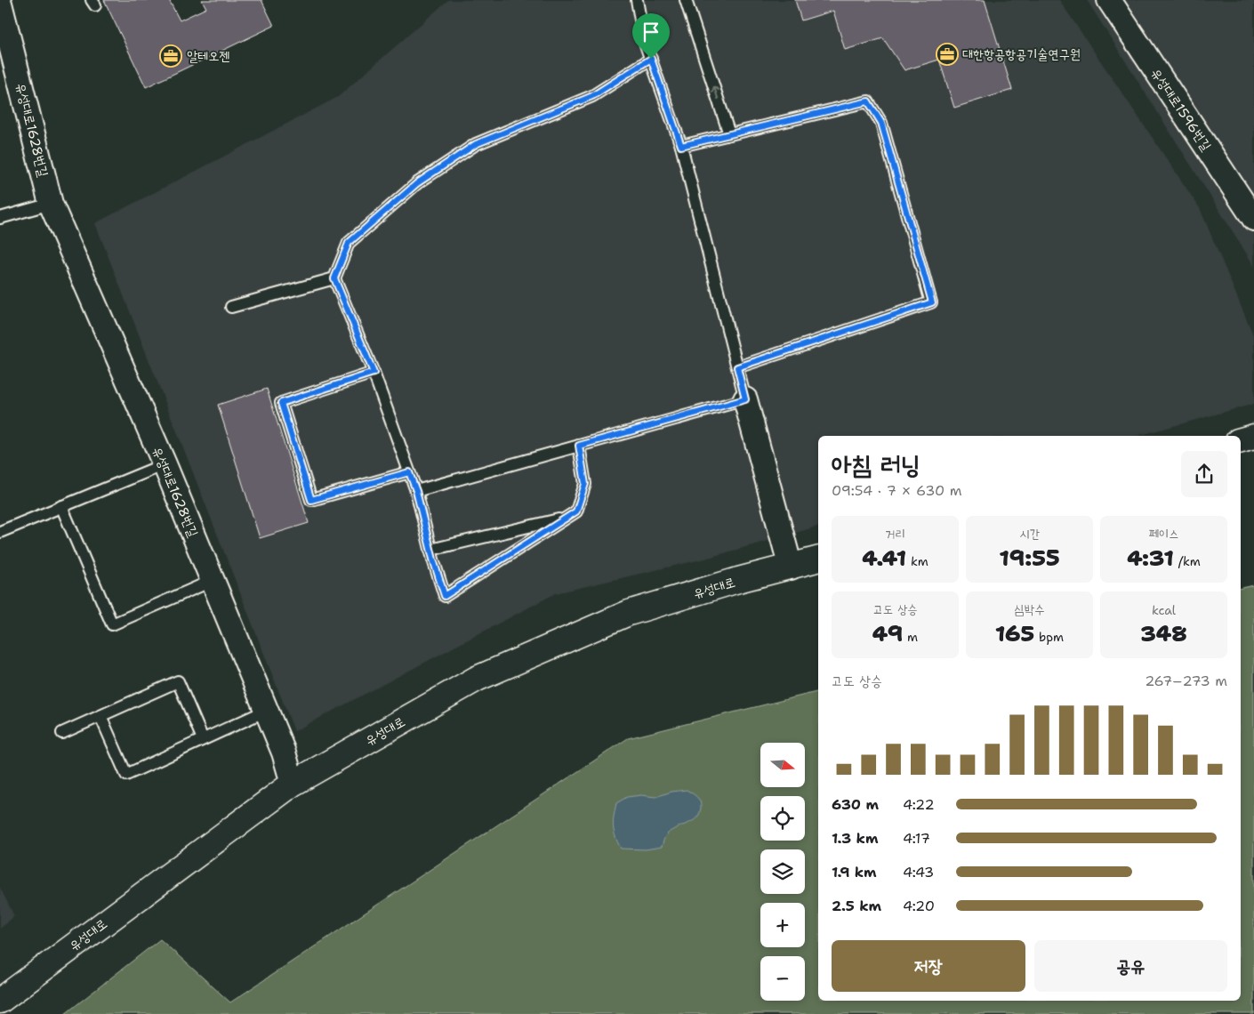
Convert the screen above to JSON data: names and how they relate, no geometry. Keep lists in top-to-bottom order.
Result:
{
  "streets": {
    "main road": ["유성대로"],
    "street": ["유성대로1596번길", "유성대로1628번길"]
  },
  "crossings": [
    ["유성대로1628번길", "유성대로"]
  ],
  "places": {
    "office": ["대한항공항공기술연구원", "알테오젠"]
  },
  "north": "right",
  "page": {
    "heading": ["아침 러닝", "09:54 · 7 × 630 m"],
    "stats": [
      ["거리", "4.41 km"],
      ["시간", "19:55"],
      ["페이스", "4:31 /km"],
      ["고도 상승", "49 m"],
      ["심박수", "165 bpm"],
      ["kcal", "348"]
    ],
    "chart": ["고도 상승", "267–273 m"],
    "map_buttons": ["+", "−"],
    "list": [
      {
        "name": "630 m",
        "note": "4:22"
      },
      {
        "name": "1.3 km",
        "note": "4:17"
      },
      {
        "name": "1.9 km",
        "note": "4:43"
      },
      {
        "name": "2.5 km",
        "note": "4:20"
      }
    ],
    "buttons": ["저장", "공유"]
  }
}
